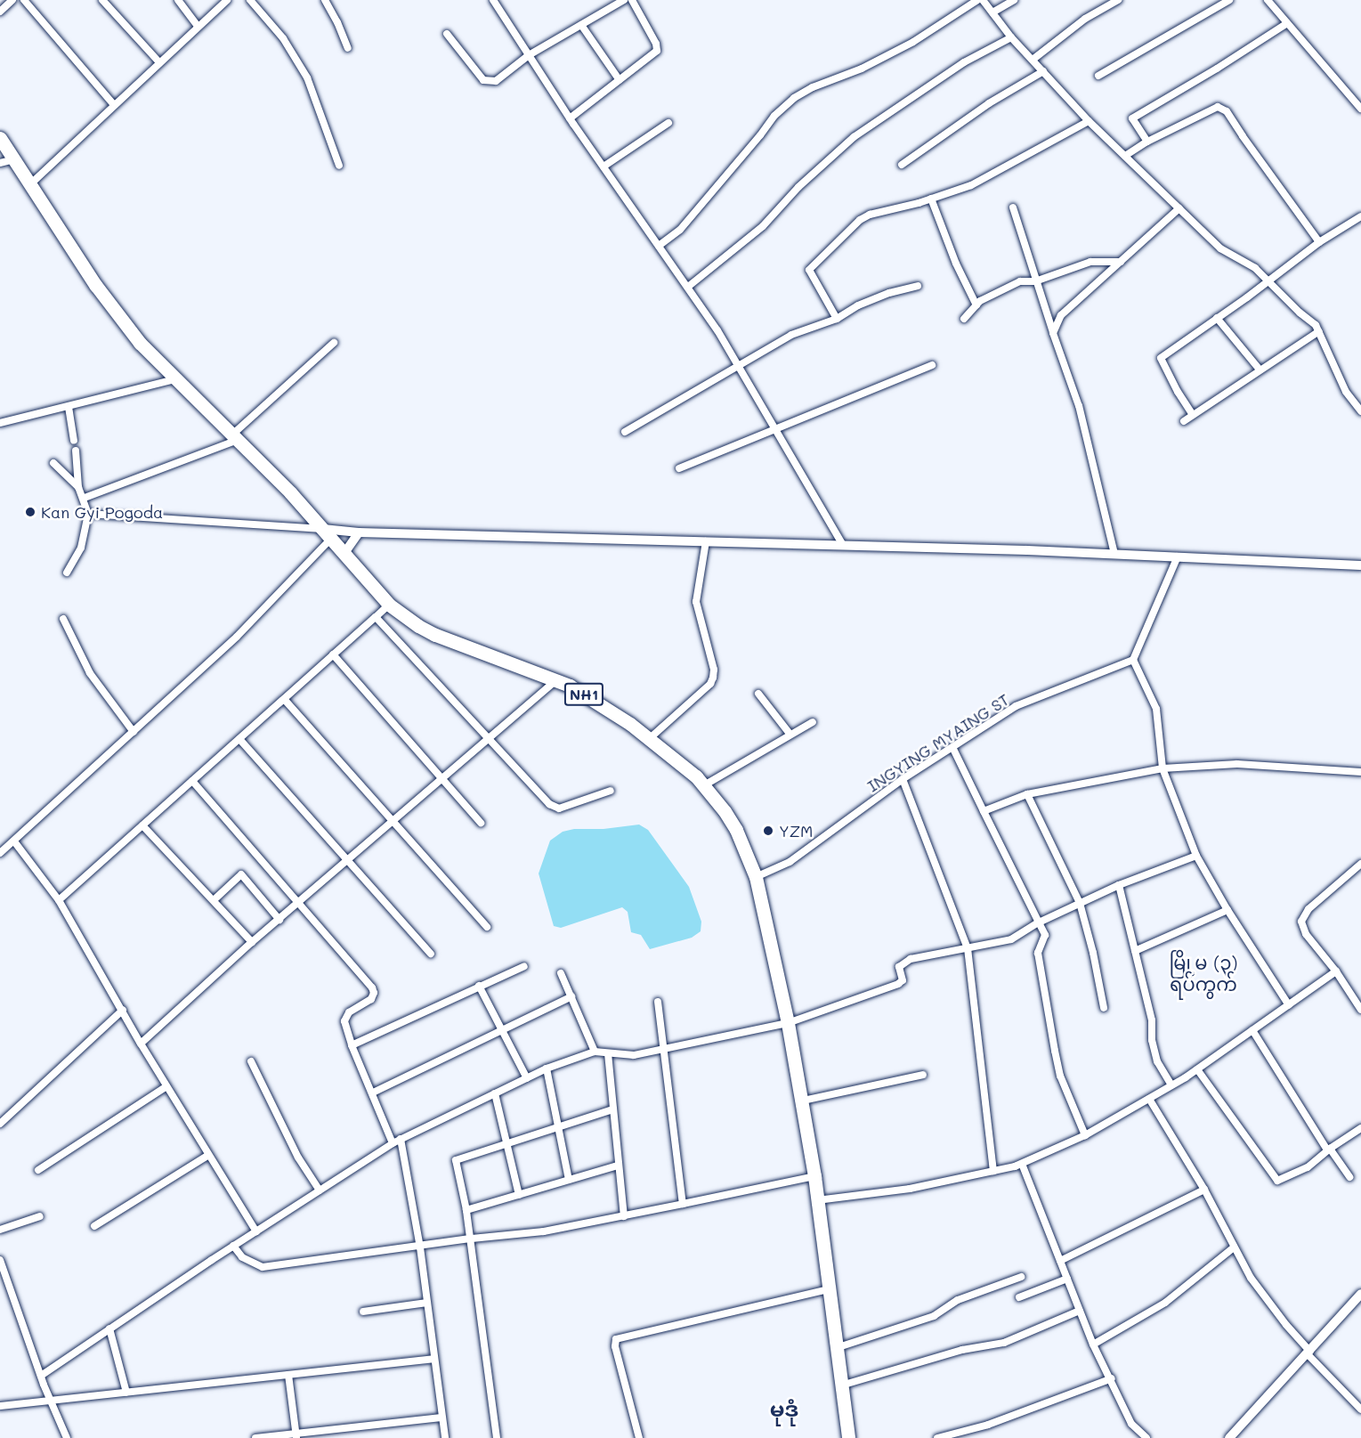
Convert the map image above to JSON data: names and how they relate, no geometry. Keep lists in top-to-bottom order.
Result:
{
  "streets": {
    "highway": ["NH1"],
    "street": ["INGYING MYAING ST"]
  },
  "crossings": [
    ["NH1", "INGYING MYAING ST"]
  ],
  "districts": ["မြို့မ (၃) ရပ်ကွက်", "မုဒုံ"],
  "places": ["Kan Gyi Pogoda", "YZM"]
}
